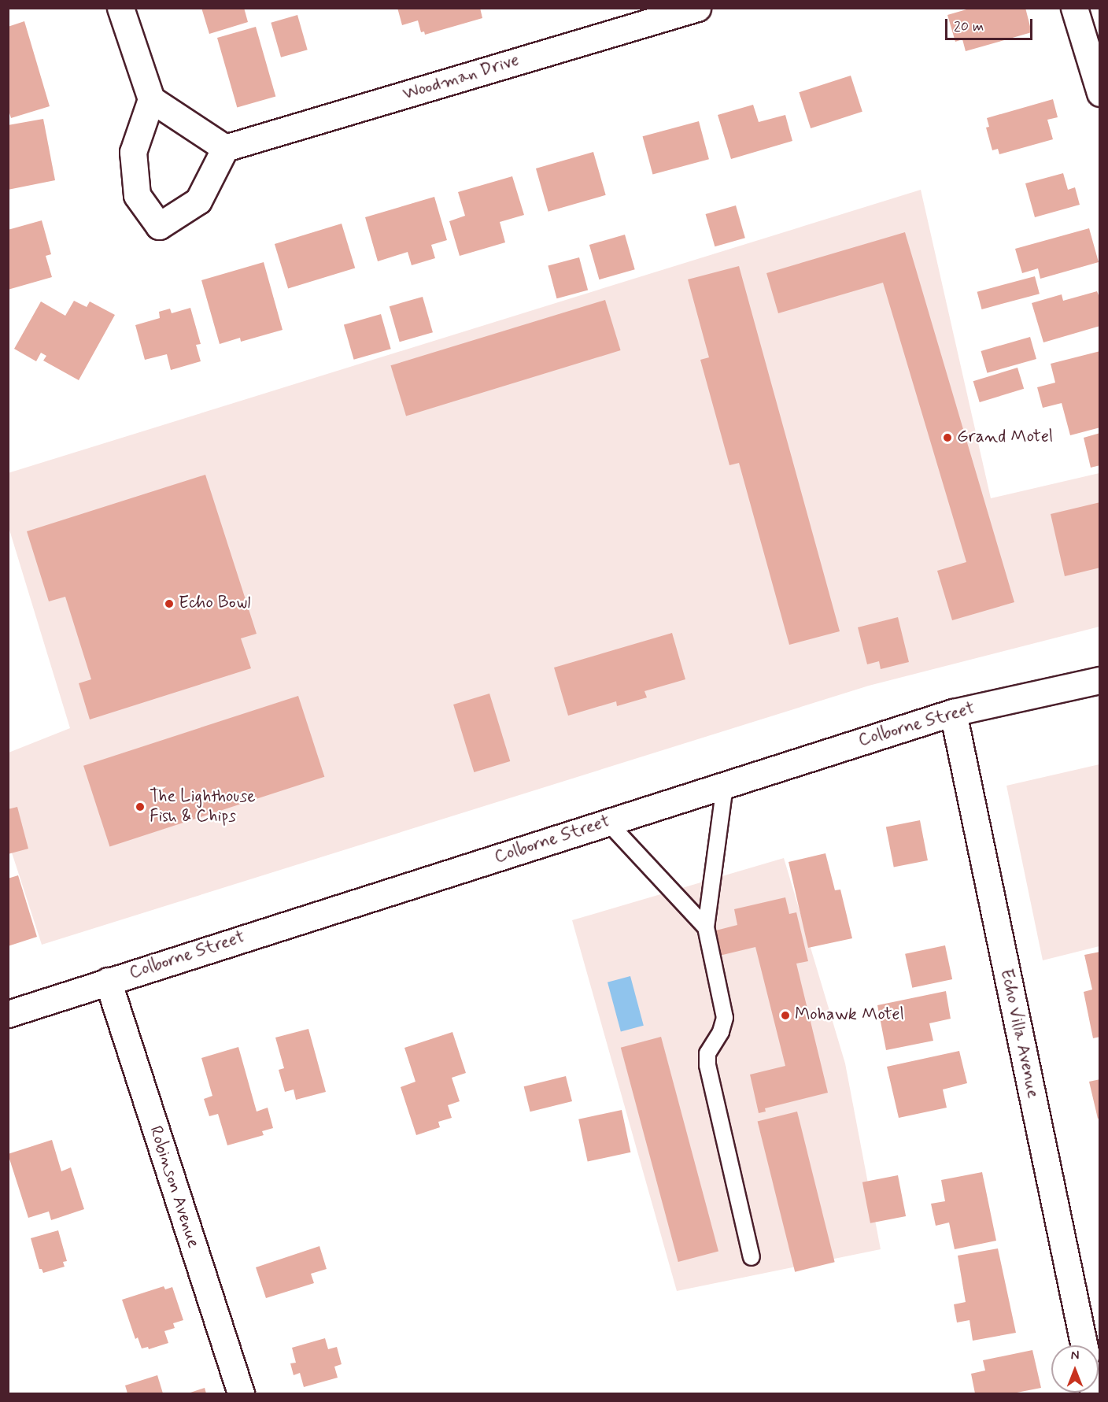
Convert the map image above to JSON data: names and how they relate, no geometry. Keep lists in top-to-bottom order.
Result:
{
  "streets": {
    "street": [
      "Woodman Drive",
      "Colborne Street",
      "Echo Villa Avenue",
      "Robinson Avenue"
    ]
  },
  "crossings": [
    ["Colborne Street", "Echo Villa Avenue"],
    ["Colborne Street", "Robinson Avenue"]
  ],
  "places": [
    "Grand Motel",
    "Echo Bowl",
    "The Lighthouse Fish & Chips",
    "Mohawk Motel"
  ],
  "scale_bar": "20 m",
  "north": "top"
}
